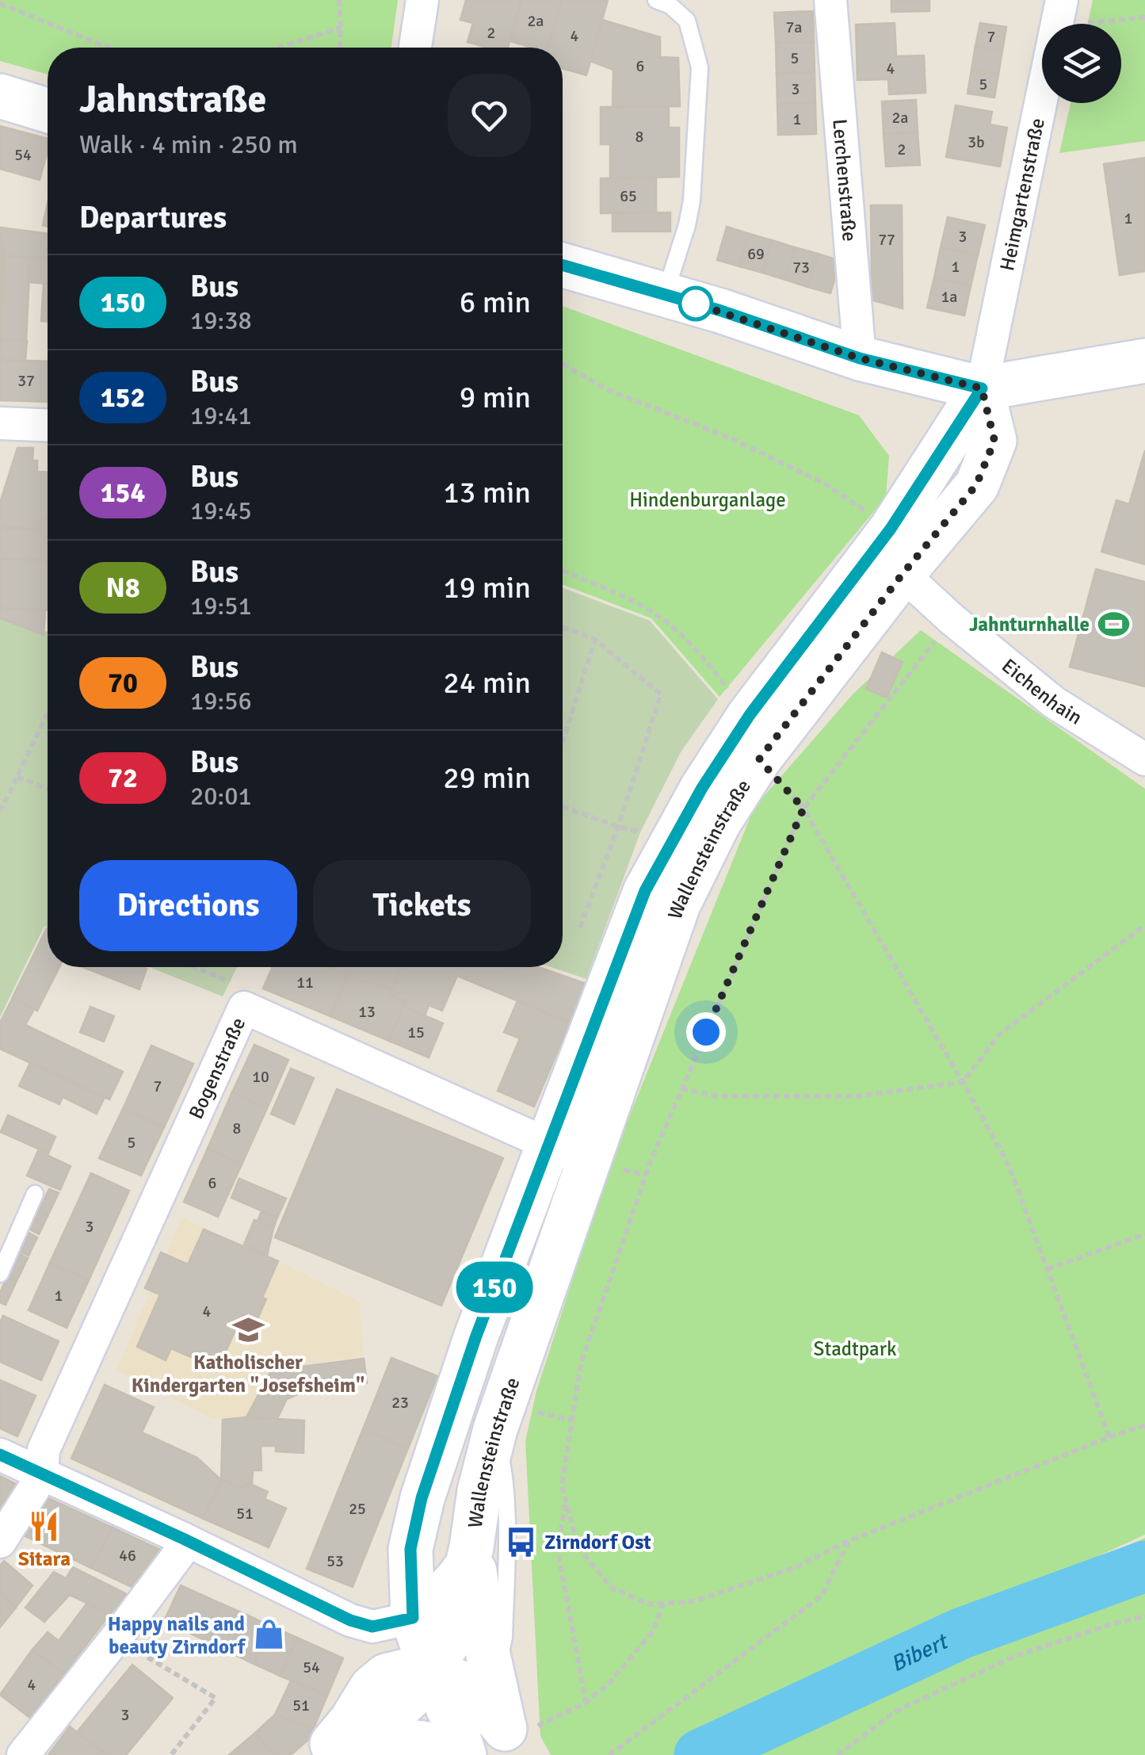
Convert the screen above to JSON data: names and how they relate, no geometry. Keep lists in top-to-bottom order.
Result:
{
  "streets": {
    "main road": ["Wallensteinstraße"],
    "street": [
      "Lerchenstraße",
      "Heimgartenstraße",
      "Eichenhain",
      "Bogenstraße"
    ]
  },
  "crossings": [
    ["Heimgartenstraße", "Wallensteinstraße"],
    ["Eichenhain", "Wallensteinstraße"],
    ["Wallensteinstraße", "Bogenstraße"]
  ],
  "water": ["Bibert"],
  "parks": ["Hindenburganlage", "Stadtpark"],
  "places": {
    "sports": ["Jahnturnhalle"],
    "school or university": ["Katholischer Kindergarten \"Josefsheim\""],
    "restaurant": ["Sitara"],
    "bus stop": ["Zirndorf Ost"],
    "shop": ["Happy nails and beauty Zirndorf"]
  },
  "lines": ["bus line 150"],
  "house_numbers": [
    "2a",
    "7a",
    "2",
    "4",
    "7",
    "5",
    "6",
    "4",
    "5",
    "3",
    "2a",
    "1",
    "8",
    "3b",
    "2",
    "54",
    "65",
    "1",
    "3",
    "77",
    "69",
    "1",
    "73",
    "1a",
    "37",
    "11",
    "13",
    "15",
    "10",
    "7",
    "8",
    "5",
    "6",
    "3",
    "1",
    "4",
    "23",
    "25",
    "51",
    "46",
    "53",
    "54",
    "4",
    "51",
    "3"
  ],
  "page": {
    "on_map": "150",
    "heading": [
      ["Jahnstraße", "Walk · 4 min · 250 m"],
      "Departures"
    ],
    "list": [
      {
        "mark": "150",
        "name": "Bus",
        "note": "19:38",
        "value": "6 min"
      },
      {
        "mark": "152",
        "name": "Bus",
        "note": "19:41",
        "value": "9 min"
      },
      {
        "mark": "154",
        "name": "Bus",
        "note": "19:45",
        "value": "13 min"
      },
      {
        "mark": "N8",
        "name": "Bus",
        "note": "19:51",
        "value": "19 min"
      },
      {
        "mark": "70",
        "name": "Bus",
        "note": "19:56",
        "value": "24 min"
      },
      {
        "mark": "72",
        "name": "Bus",
        "note": "20:01",
        "value": "29 min"
      }
    ],
    "buttons": ["Directions", "Tickets"]
  }
}
